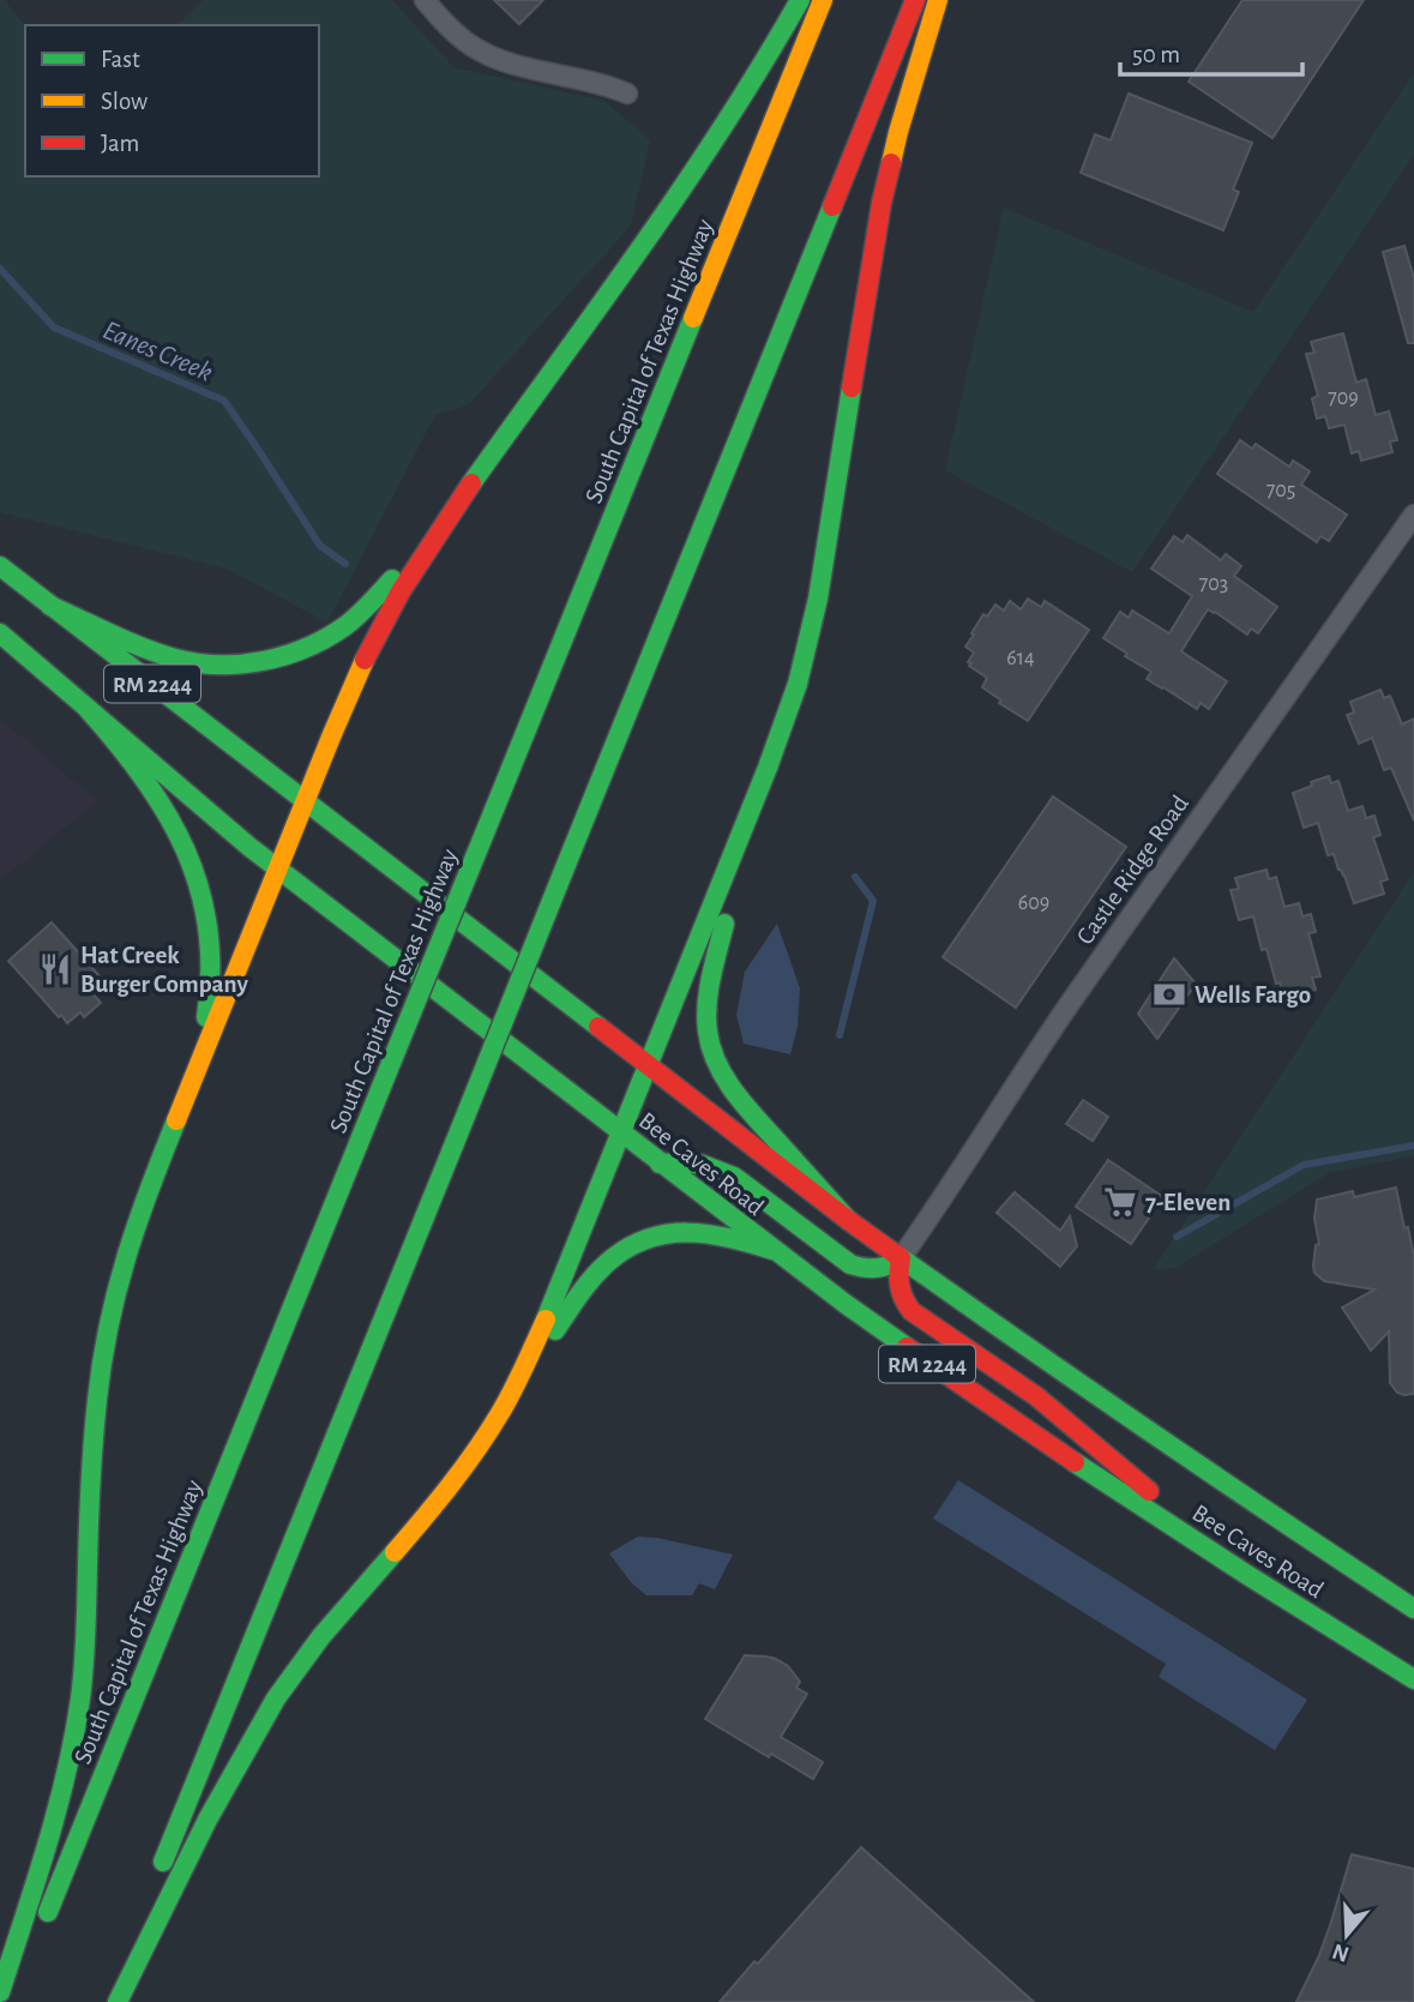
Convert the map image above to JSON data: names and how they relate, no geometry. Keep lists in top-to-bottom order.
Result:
{
  "streets": {
    "main road": ["South Capital of Texas Highway", "RM 2244", "Bee Caves Road"],
    "street": ["Castle Ridge Road"]
  },
  "crossings": [
    ["Castle Ridge Road", "Bee Caves Road"]
  ],
  "water": ["Eanes Creek"],
  "places": {
    "restaurant": ["Hat Creek Burger Company"],
    "bank": ["Wells Fargo"],
    "supermarket": ["7-Eleven"]
  },
  "house_numbers": [
    "709",
    "705",
    "703",
    "614",
    "609"
  ],
  "legend": ["Fast", "Slow", "Jam"],
  "scale_bar": "50 m",
  "north": "bottom"
}
